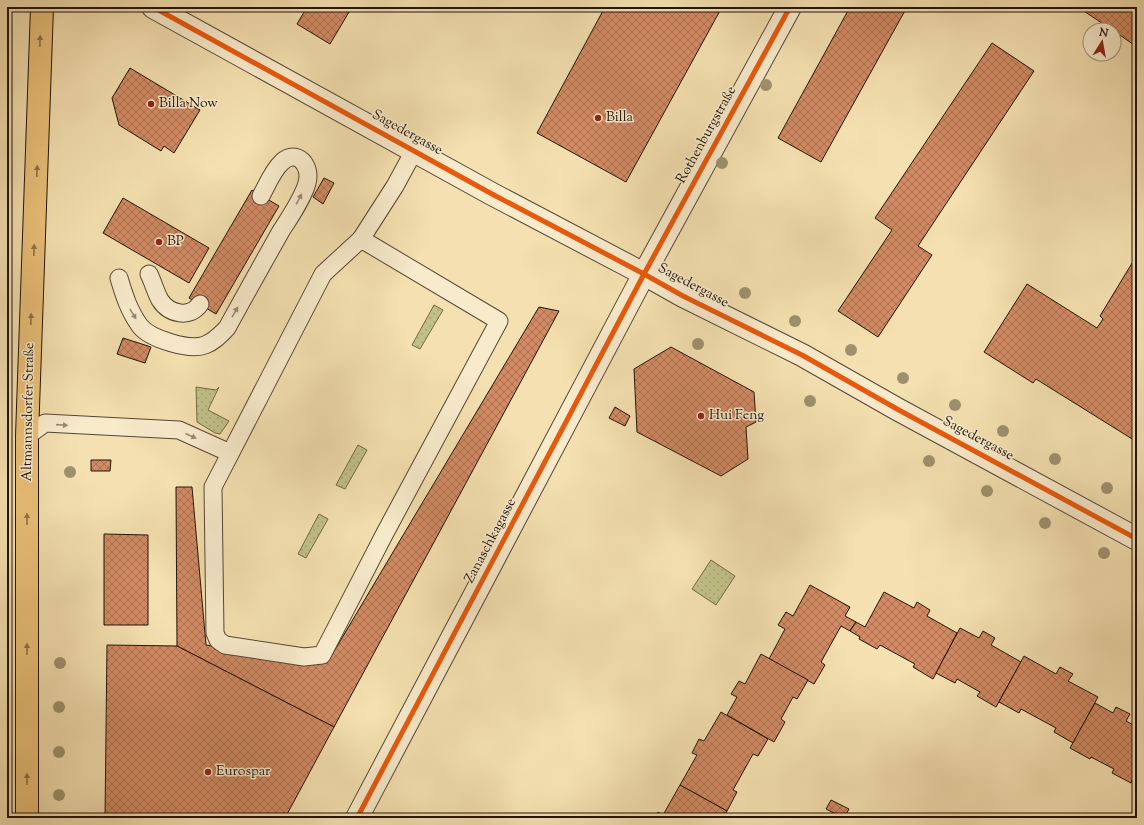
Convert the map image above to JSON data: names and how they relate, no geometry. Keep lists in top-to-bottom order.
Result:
{
  "streets": {
    "main road": ["Altmannsdorfer Straße"],
    "street": ["Sagedergasse", "Rothenburgstraße", "Zanaschkagasse"]
  },
  "crossings": [
    ["Sagedergasse", "Rothenburgstraße"],
    ["Sagedergasse", "Zanaschkagasse"],
    ["Rothenburgstraße", "Zanaschkagasse"]
  ],
  "one_way": ["Altmannsdorfer Straße"],
  "places": [
    "Billa Now",
    "Billa",
    "BP",
    "Hui Feng",
    "Eurospar"
  ],
  "north": "top"
}
